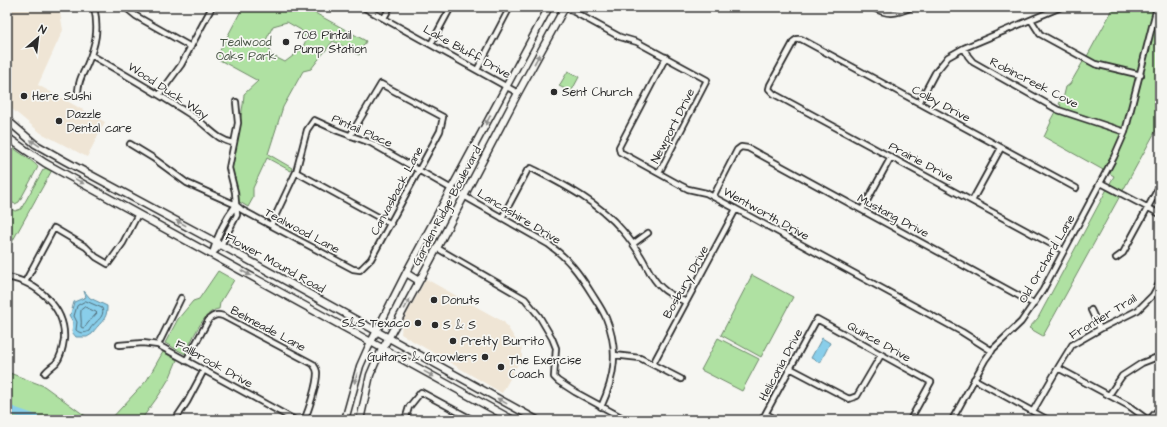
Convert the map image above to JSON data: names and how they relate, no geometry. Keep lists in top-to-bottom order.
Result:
{
  "streets": {
    "main road": ["Garden Ridge Boulevard", "Flower Mound Road"],
    "street": [
      "Lake Bluff Drive",
      "Robincreek Cove",
      "Wood Duck Way",
      "Colby Drive",
      "Newport Drive",
      "Pintail Place",
      "Prairie Drive",
      "Canvasback Lane",
      "Wentworth Drive",
      "Mustang Drive",
      "Lancashire Drive",
      "Tealwood Lane",
      "Old Orchard Lane",
      "Bosbury Drive",
      "Frontier Trail",
      "Belmeade Lane",
      "Quince Drive",
      "Fallbrook Drive",
      "Heliconia Drive"
    ]
  },
  "crossings": [
    ["Lake Bluff Drive", "Garden Ridge Boulevard"],
    ["Robincreek Cove", "Old Orchard Lane"],
    ["Colby Drive", "Prairie Drive"],
    ["Newport Drive", "Garden Ridge Boulevard"],
    ["Newport Drive", "Wentworth Drive"],
    ["Pintail Place", "Canvasback Lane"],
    ["Pintail Place", "Garden Ridge Boulevard"],
    ["Pintail Place", "Lancashire Drive"],
    ["Prairie Drive", "Old Orchard Lane"],
    ["Canvasback Lane", "Tealwood Lane"],
    ["Garden Ridge Boulevard", "Lancashire Drive"],
    ["Garden Ridge Boulevard", "Flower Mound Road"],
    ["Wentworth Drive", "Mustang Drive"],
    ["Wentworth Drive", "Old Orchard Lane"],
    ["Wentworth Drive", "Bosbury Drive"],
    ["Mustang Drive", "Old Orchard Lane"],
    ["Belmeade Lane", "Fallbrook Drive"],
    ["Quince Drive", "Heliconia Drive"]
  ],
  "parks": ["Tealwood Oaks Park"],
  "places": [
    "708 Pintail Pump Station",
    "Sent Church",
    "Here Sushi",
    "Dazzle Dental care",
    "Donuts",
    "S&S Texaco",
    "S & S",
    "Pretty Burrito",
    "Guitars & Growlers",
    "The Exercise Coach"
  ],
  "north": "top right"
}
